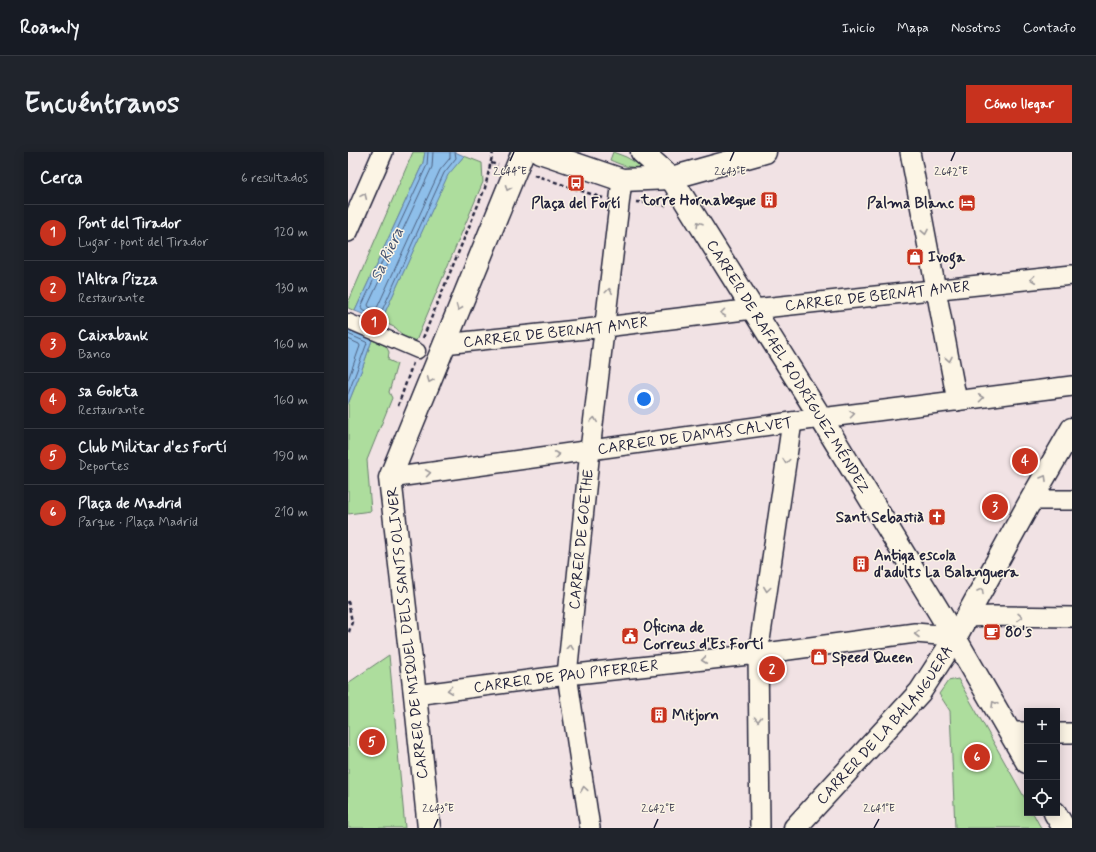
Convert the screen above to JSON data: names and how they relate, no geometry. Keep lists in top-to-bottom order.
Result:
{
  "streets": {
    "street": [
      "CARRER DE BERNAT AMER",
      "CARRER DE RAFAEL RODRÍGUEZ MÉNDEZ",
      "CARRER DE DAMAS CALVET",
      "CARRER DE GOETHE",
      "CARRER DE MIQUEL DELS SANTS OLIVER",
      "CARRER DE PAU PIFERRER",
      "CARRER DE LA BALANGUERA"
    ]
  },
  "crossings": [
    ["CARRER DE BERNAT AMER", "CARRER DE RAFAEL RODRÍGUEZ MÉNDEZ"],
    ["CARRER DE BERNAT AMER", "CARRER DE GOETHE"],
    ["CARRER DE BERNAT AMER", "CARRER DE MIQUEL DELS SANTS OLIVER"],
    ["CARRER DE RAFAEL RODRÍGUEZ MÉNDEZ", "CARRER DE DAMAS CALVET"],
    ["CARRER DE RAFAEL RODRÍGUEZ MÉNDEZ", "CARRER DE PAU PIFERRER"],
    ["CARRER DE RAFAEL RODRÍGUEZ MÉNDEZ", "CARRER DE LA BALANGUERA"],
    ["CARRER DE DAMAS CALVET", "CARRER DE GOETHE"],
    ["CARRER DE DAMAS CALVET", "CARRER DE MIQUEL DELS SANTS OLIVER"],
    ["CARRER DE GOETHE", "CARRER DE PAU PIFERRER"],
    ["CARRER DE MIQUEL DELS SANTS OLIVER", "CARRER DE PAU PIFERRER"],
    ["CARRER DE PAU PIFERRER", "CARRER DE LA BALANGUERA"]
  ],
  "one_way": [
    "CARRER DE RAFAEL RODRÍGUEZ MÉNDEZ",
    "CARRER DE DAMAS CALVET",
    "CARRER DE GOETHE",
    "CARRER DE MIQUEL DELS SANTS OLIVER",
    "CARRER DE PAU PIFERRER",
    "CARRER DE LA BALANGUERA"
  ],
  "water": ["Sa Riera"],
  "places": {
    "bus stop": ["Plaça del Fortí"],
    "building": ["torre Hornabeque", "Antiga escola d'adults La Balanguera", "Mitjorn"],
    "hotel": ["Palma Blanc"],
    "shop": ["Ivoga", "Speed Queen"],
    "church": ["Sant Sebastià"],
    "cafe": ["80's"],
    "public building": ["Oficina de Correus d'Es Fortí"]
  },
  "page": {
    "header": "Roamly",
    "nav": [
      "Inicio",
      "Mapa",
      "Nosotros",
      "Contacto"
    ],
    "buttons": "Cómo llegar",
    "title": "Encuéntranos",
    "heading": ["Cerca", "6 resultados"],
    "list": [
      {
        "mark": "1",
        "name": "Pont del Tirador",
        "note": "Lugar · pont del Tirador",
        "value": "120 m"
      },
      {
        "mark": "2",
        "name": "l'Altra Pizza",
        "note": "Restaurante",
        "value": "130 m"
      },
      {
        "mark": "3",
        "name": "Caixabank",
        "note": "Banco",
        "value": "160 m"
      },
      {
        "mark": "4",
        "name": "sa Goleta",
        "note": "Restaurante",
        "value": "160 m"
      },
      {
        "mark": "5",
        "name": "Club Militar d'es Fortí",
        "note": "Deportes",
        "value": "190 m"
      },
      {
        "mark": "6",
        "name": "Plaça de Madrid",
        "note": "Parque · Plaça Madrid",
        "value": "210 m"
      }
    ],
    "pins": [
      "1",
      "4",
      "3",
      "2",
      "5",
      "6"
    ],
    "map_buttons": ["+", "−"]
  },
  "coordinates": [
    "2.644°E",
    "2.643°E",
    "2.642°E",
    "2.641°E"
  ]
}
